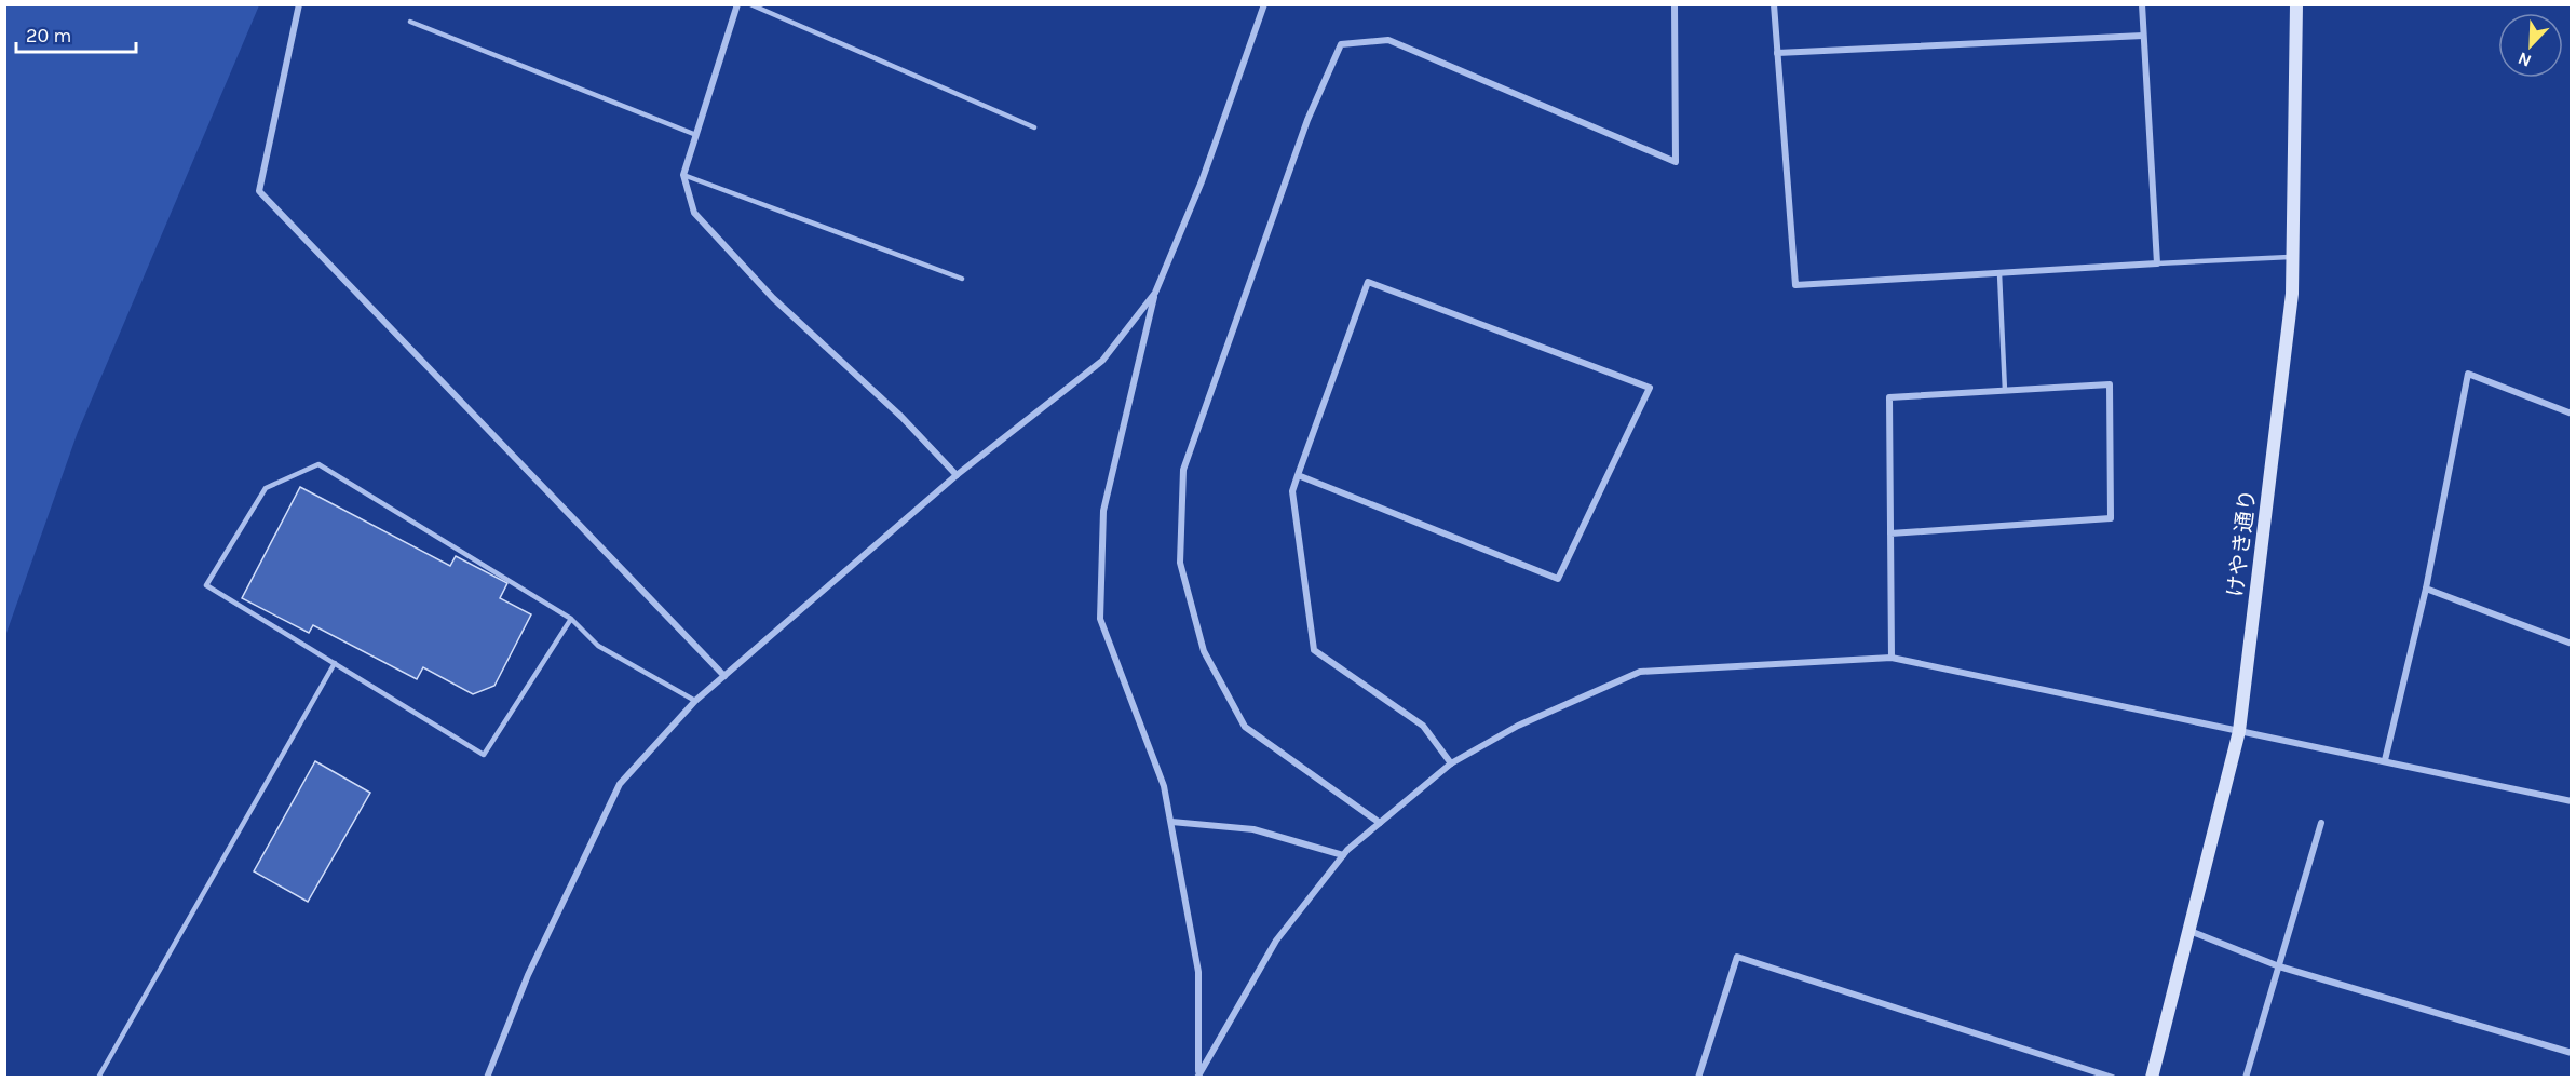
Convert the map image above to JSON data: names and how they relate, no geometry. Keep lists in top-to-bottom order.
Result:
{
  "streets": {
    "street": ["けやき通り"]
  },
  "scale_bar": "20 m",
  "north": "bottom left"
}
